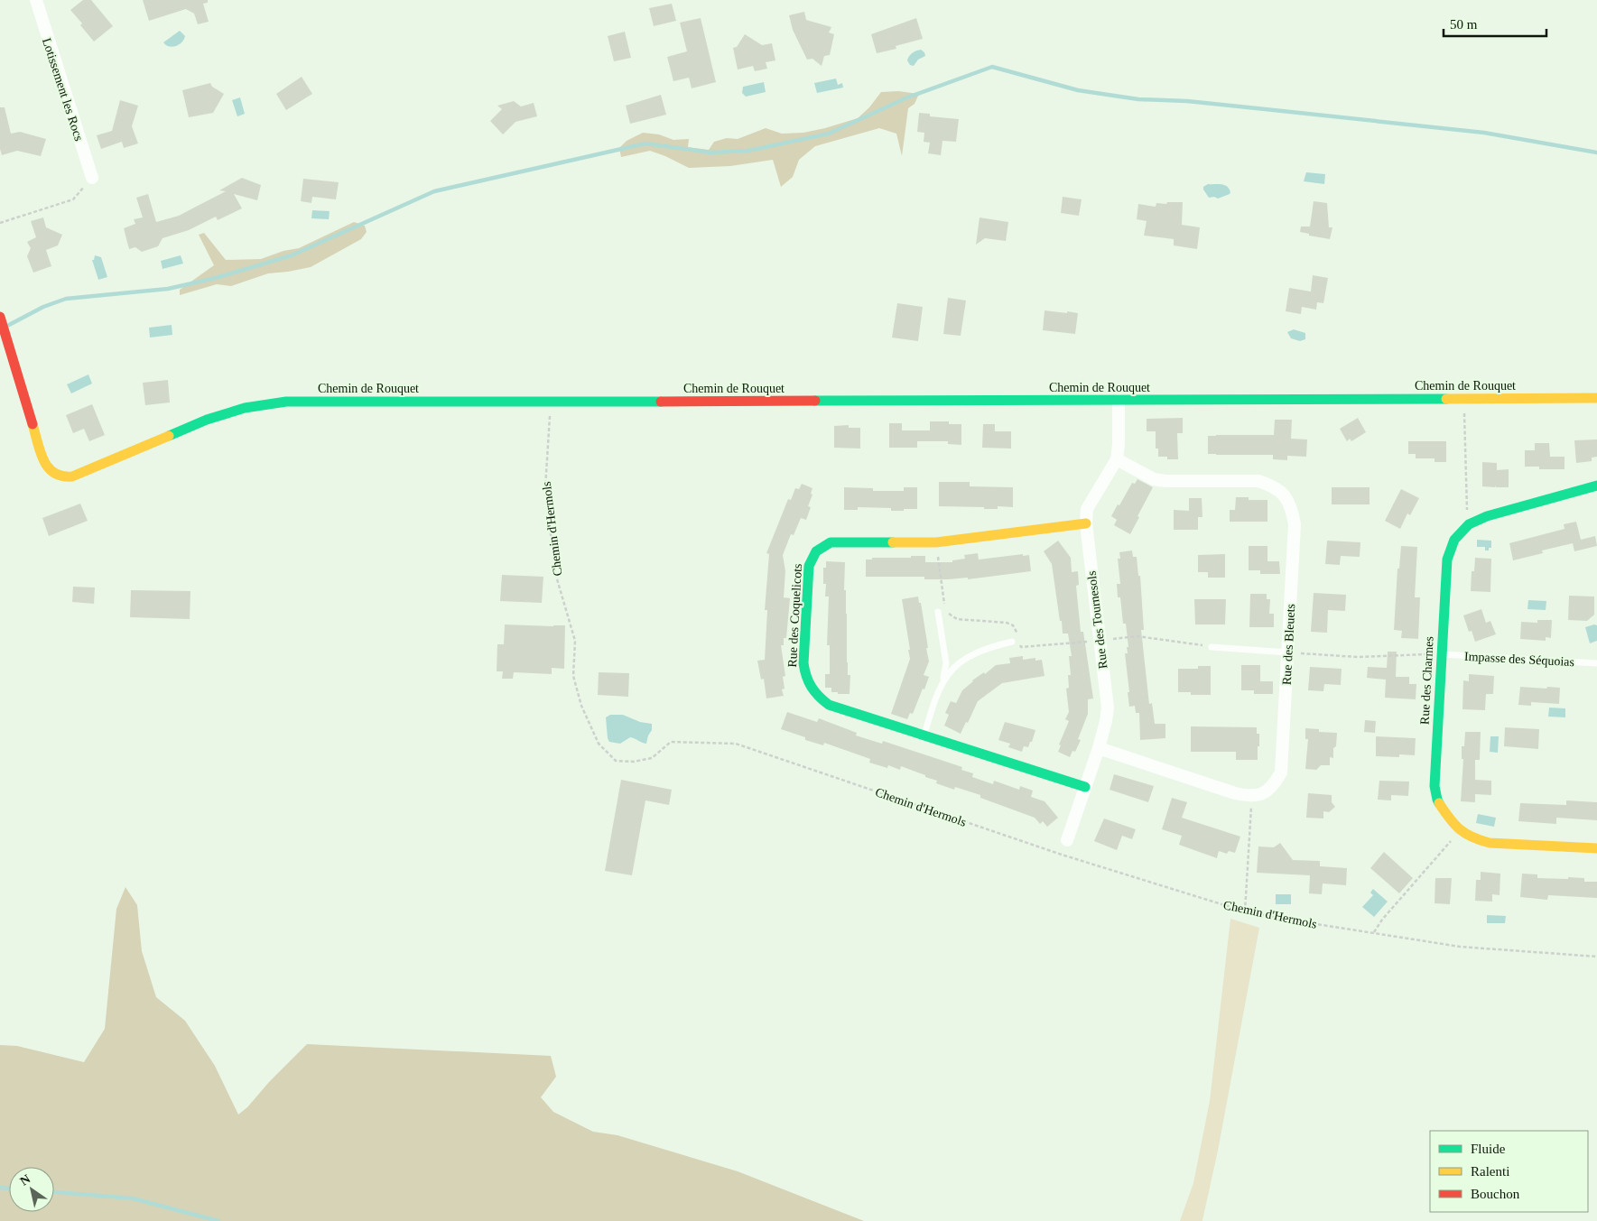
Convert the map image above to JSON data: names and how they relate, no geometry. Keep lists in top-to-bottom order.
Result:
{
  "streets": {
    "street": [
      "Lotissement les Rocs",
      "Chemin de Rouquet",
      "Rue des Coquelicots",
      "Rue des Tournesols",
      "Rue des Bleuets",
      "Rue des Charmes"
    ],
    "lane": ["Impasse des Séquoias"],
    "path": ["Chemin d'Hermols"]
  },
  "crossings": [
    ["Chemin de Rouquet", "Chemin d'Hermols"],
    ["Chemin de Rouquet", "Rue des Tournesols"],
    ["Rue des Coquelicots", "Rue des Tournesols"],
    ["Rue des Tournesols", "Rue des Bleuets"],
    ["Impasse des Séquoias", "Rue des Charmes"]
  ],
  "legend": ["Fluide", "Ralenti", "Bouchon"],
  "scale_bar": "50 m",
  "north": "top left"
}
